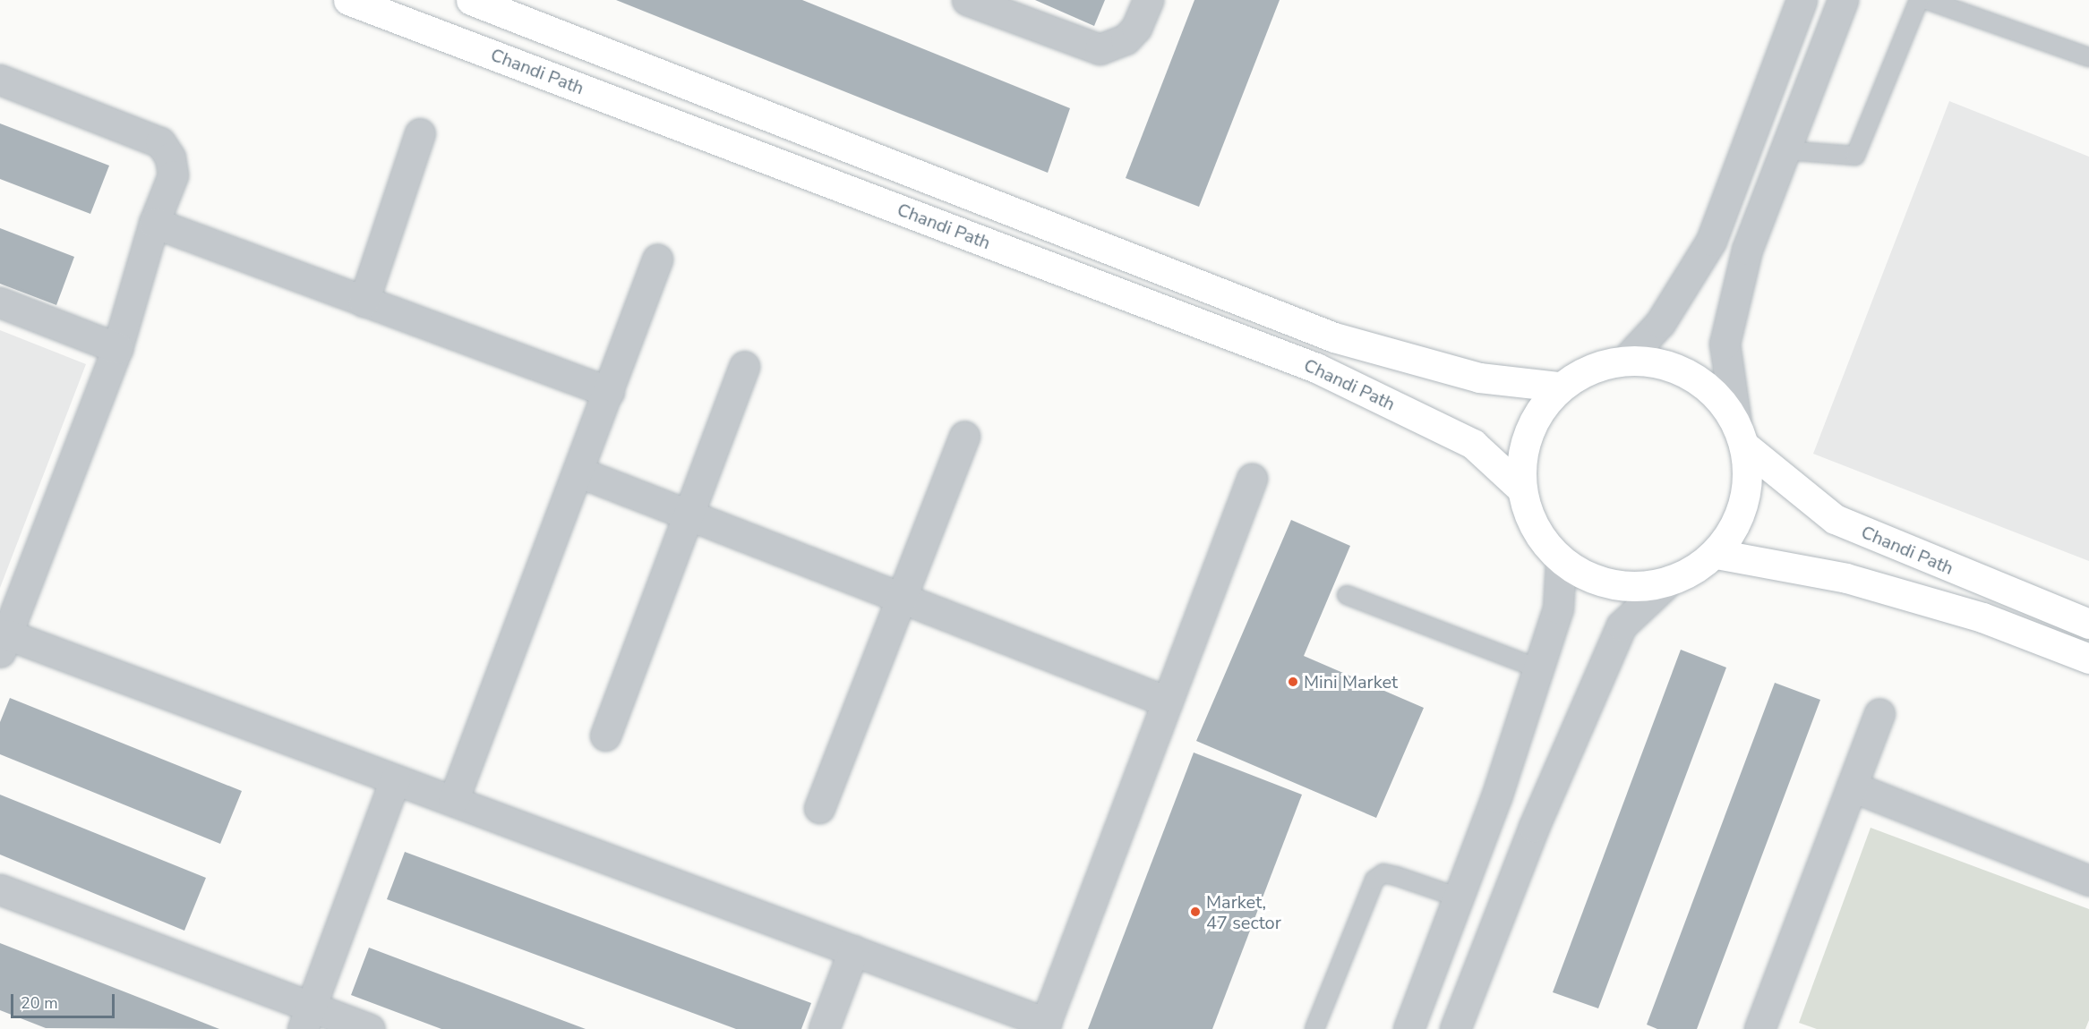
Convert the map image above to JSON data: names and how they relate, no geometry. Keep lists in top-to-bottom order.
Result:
{
  "streets": {
    "main road": ["Chandi Path"]
  },
  "places": ["Mini Market", "Market, 47 sector"],
  "scale_bar": "20 m"
}
